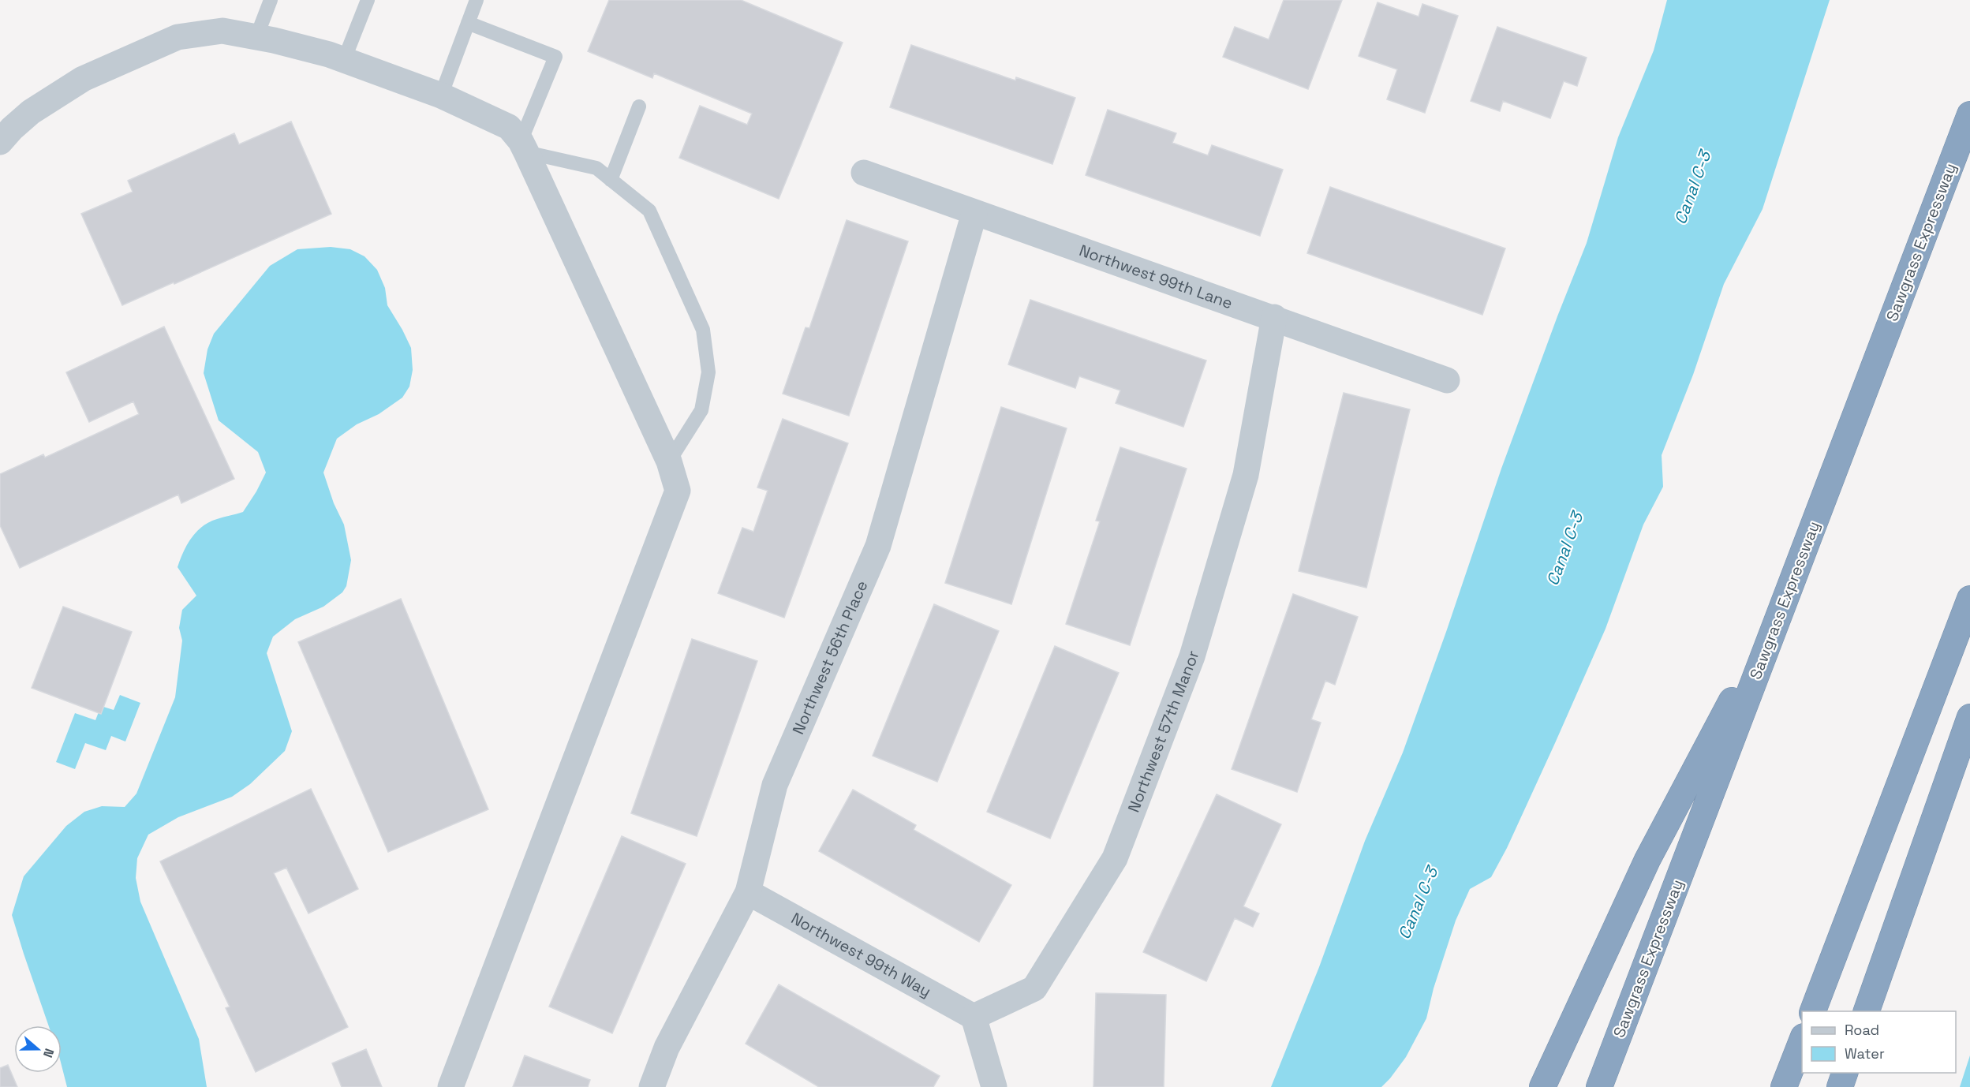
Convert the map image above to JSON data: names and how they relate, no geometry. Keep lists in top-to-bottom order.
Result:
{
  "streets": {
    "highway": ["Sawgrass Expressway"],
    "street": [
      "Northwest 99th Lane",
      "Northwest 56th Place",
      "Northwest 57th Manor",
      "Northwest 99th Way"
    ]
  },
  "crossings": [
    ["Northwest 99th Lane", "Northwest 56th Place"],
    ["Northwest 99th Lane", "Northwest 57th Manor"],
    ["Northwest 56th Place", "Northwest 99th Way"],
    ["Northwest 57th Manor", "Northwest 99th Way"]
  ],
  "water": ["Canal C-3"],
  "legend": ["Road", "Water"],
  "north": "right"
}
